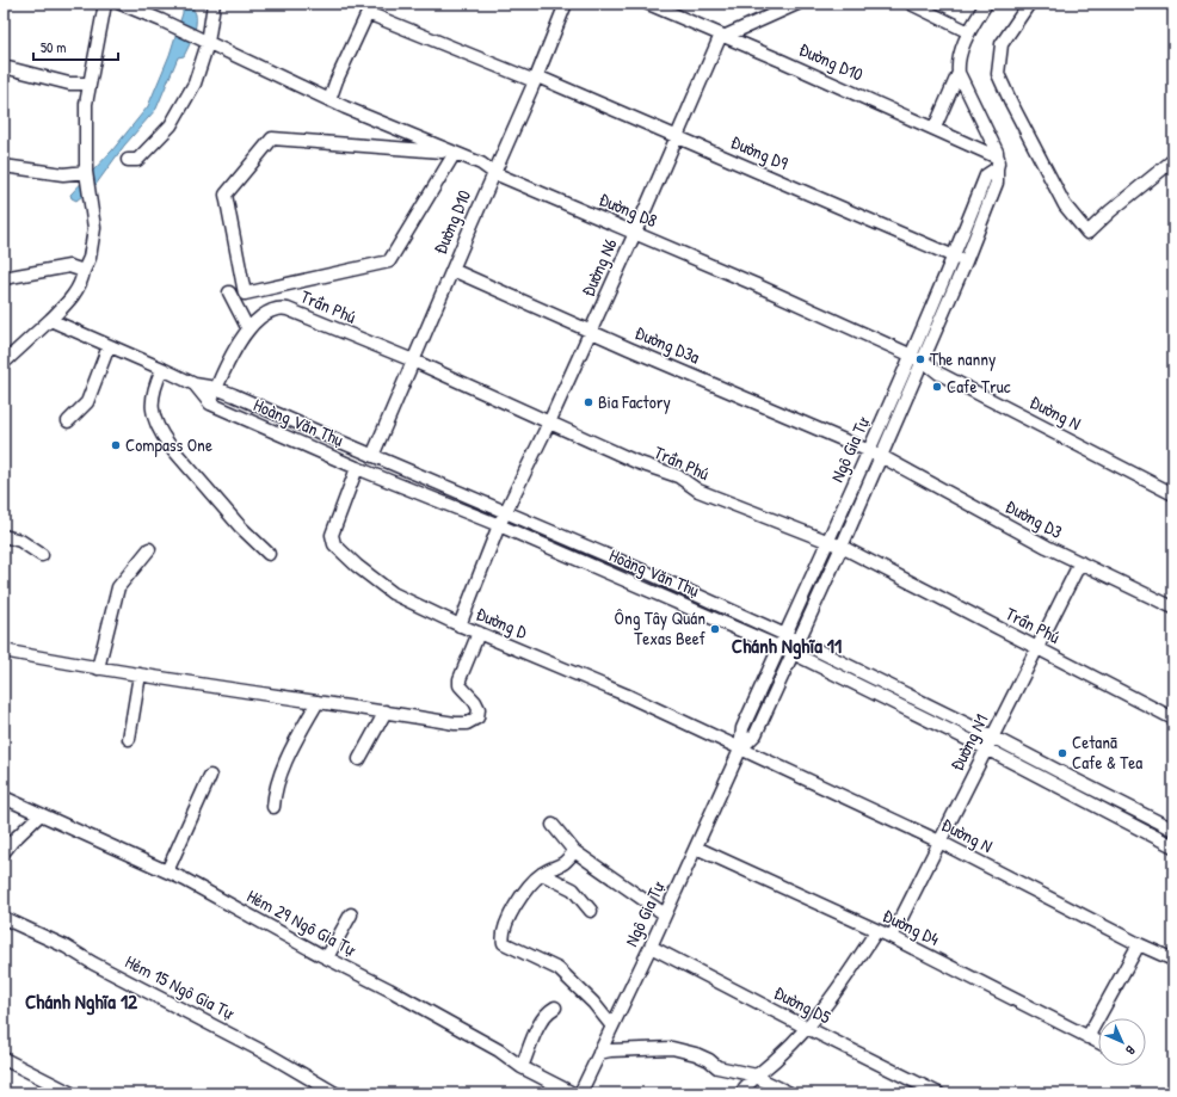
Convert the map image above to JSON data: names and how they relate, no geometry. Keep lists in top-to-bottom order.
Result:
{
  "streets": {
    "street": [
      "Đường D10",
      "Đường D9",
      "Đường D8",
      "Đường N6",
      "Trần Phú",
      "Đường D3a",
      "Đường N",
      "Hoàng Văn Thụ",
      "Ngô Gia Tự",
      "Đường D3",
      "Đường D",
      "Đường N1",
      "Hẻm 29 Ngô Gia Tự",
      "Đường D4",
      "Hẻm 15 Ngô Gia Tự",
      "Đường D5"
    ]
  },
  "crossings": [
    ["Đường D10", "Đường D9"],
    ["Đường D10", "Đường D8"],
    ["Đường D10", "Đường N6"],
    ["Đường D10", "Trần Phú"],
    ["Đường D10", "Đường D3a"],
    ["Đường D10", "Hoàng Văn Thụ"],
    ["Đường D10", "Ngô Gia Tự"],
    ["Đường D9", "Đường D8"],
    ["Đường D9", "Đường N6"],
    ["Đường D9", "Ngô Gia Tự"],
    ["Đường D8", "Đường N6"],
    ["Đường D8", "Đường N"],
    ["Đường D8", "Ngô Gia Tự"],
    ["Đường N6", "Trần Phú"],
    ["Đường N6", "Đường D3a"],
    ["Đường N6", "Hoàng Văn Thụ"],
    ["Đường N6", "Đường D"],
    ["Trần Phú", "Hoàng Văn Thụ"],
    ["Trần Phú", "Ngô Gia Tự"],
    ["Trần Phú", "Đường N1"],
    ["Đường D3a", "Ngô Gia Tự"],
    ["Đường D3a", "Đường D3"],
    ["Đường N", "Ngô Gia Tự"],
    ["Đường N", "Đường D"],
    ["Đường N", "Đường N1"],
    ["Hoàng Văn Thụ", "Ngô Gia Tự"],
    ["Hoàng Văn Thụ", "Đường D"],
    ["Hoàng Văn Thụ", "Đường N1"],
    ["Ngô Gia Tự", "Đường D3"],
    ["Ngô Gia Tự", "Đường D"],
    ["Ngô Gia Tự", "Đường D4"],
    ["Ngô Gia Tự", "Đường D5"],
    ["Đường D3", "Đường N1"],
    ["Đường N1", "Đường D4"]
  ],
  "districts": ["Chánh Nghĩa 11", "Chánh Nghĩa 12"],
  "places": [
    "The nanny",
    "Cafe Truc",
    "Bia Factory",
    "Compass One",
    "Ông Tây Quán Texas Beef",
    "Cetanā Cafe & Tea"
  ],
  "scale_bar": "50 m",
  "north": "bottom right"
}
